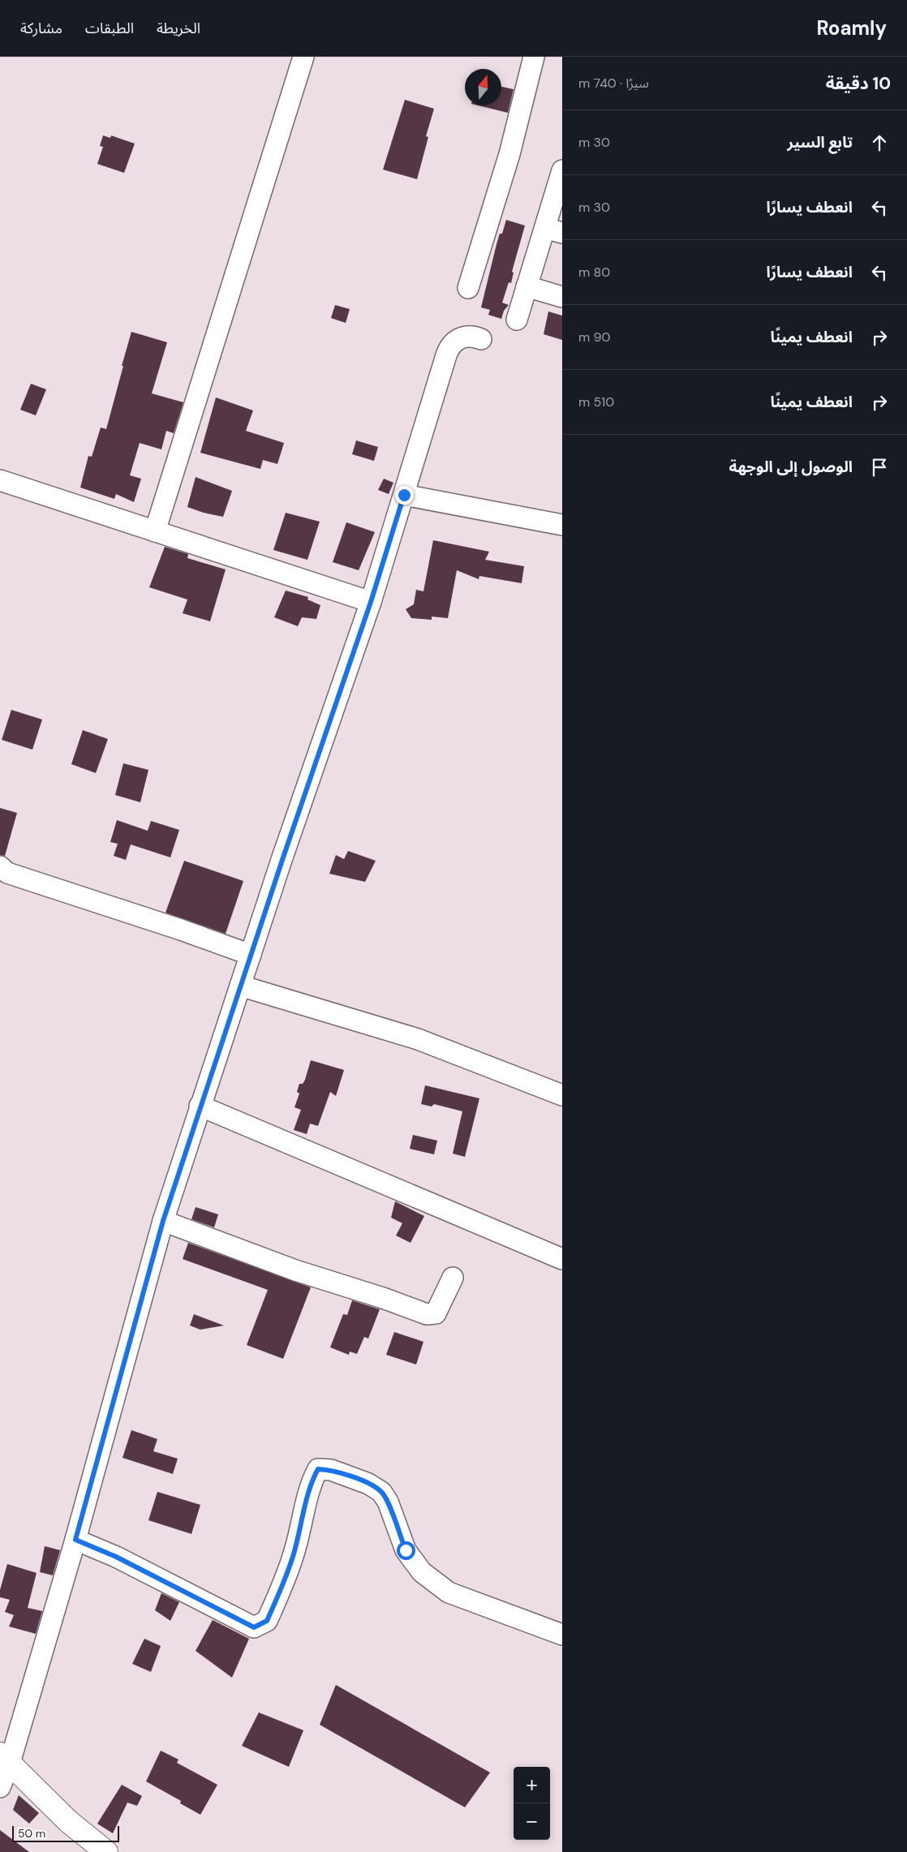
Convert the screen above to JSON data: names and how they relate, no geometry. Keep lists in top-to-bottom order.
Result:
{
  "scale_bar": "50 m",
  "north": "top",
  "page": {
    "header": "Roamly",
    "nav": ["الخريطة", "الطبقات", "مشاركة"],
    "heading": ["10 دقيقة", "سيرًا · 740 m"],
    "list": [
      ["تابع السير", "30 m"],
      ["انعطف يسارًا", "30 m"],
      ["انعطف يسارًا", "80 m"],
      ["انعطف يمينًا", "90 m"],
      ["انعطف يمينًا", "510 m"],
      "الوصول إلى الوجهة"
    ],
    "map_buttons": ["+", "−"],
    "scale": "50 m"
  }
}
